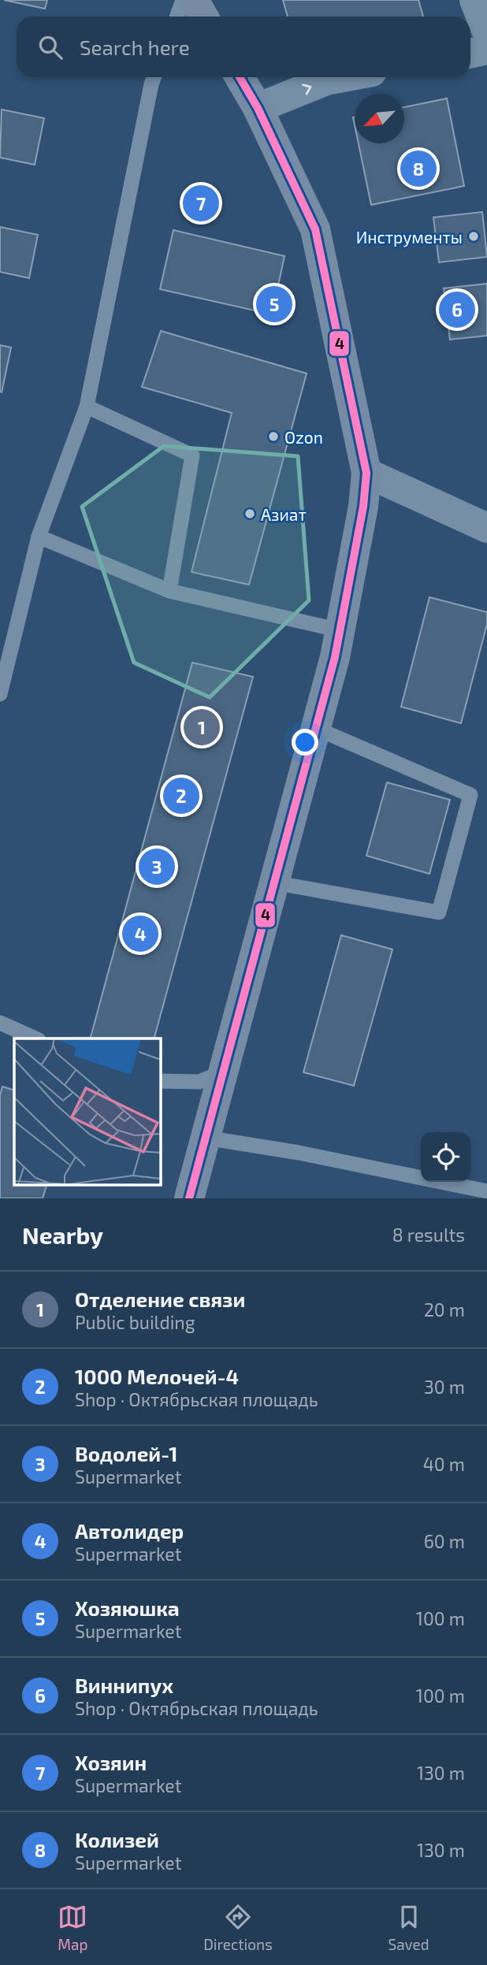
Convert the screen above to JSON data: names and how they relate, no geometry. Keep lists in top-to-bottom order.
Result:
{
  "places": ["Инструменты", "Ozon", "Азиат"],
  "lines": ["transit line 4"],
  "north": "bottom left",
  "page": {
    "search": "Search here",
    "pins": [
      "8",
      "7",
      "5",
      "6",
      "1",
      "2",
      "3",
      "4"
    ],
    "heading": ["Nearby", "8 results"],
    "list": [
      {
        "mark": "1",
        "name": "Отделение связи",
        "note": "Public building",
        "value": "20 m"
      },
      {
        "mark": "2",
        "name": "1000 Мелочей-4",
        "note": "Shop · Октябрьская площадь",
        "value": "30 m"
      },
      {
        "mark": "3",
        "name": "Водолей-1",
        "note": "Supermarket",
        "value": "40 m"
      },
      {
        "mark": "4",
        "name": "Автолидер",
        "note": "Supermarket",
        "value": "60 m"
      },
      {
        "mark": "5",
        "name": "Хозяюшка",
        "note": "Supermarket",
        "value": "100 m"
      },
      {
        "mark": "6",
        "name": "Виннипух",
        "note": "Shop · Октябрьская площадь",
        "value": "100 m"
      },
      {
        "mark": "7",
        "name": "Хозяин",
        "note": "Supermarket",
        "value": "130 m"
      },
      {
        "mark": "8",
        "name": "Колизей",
        "note": "Supermarket",
        "value": "130 m"
      }
    ],
    "nav": ["Map", "Directions", "Saved"]
  }
}
